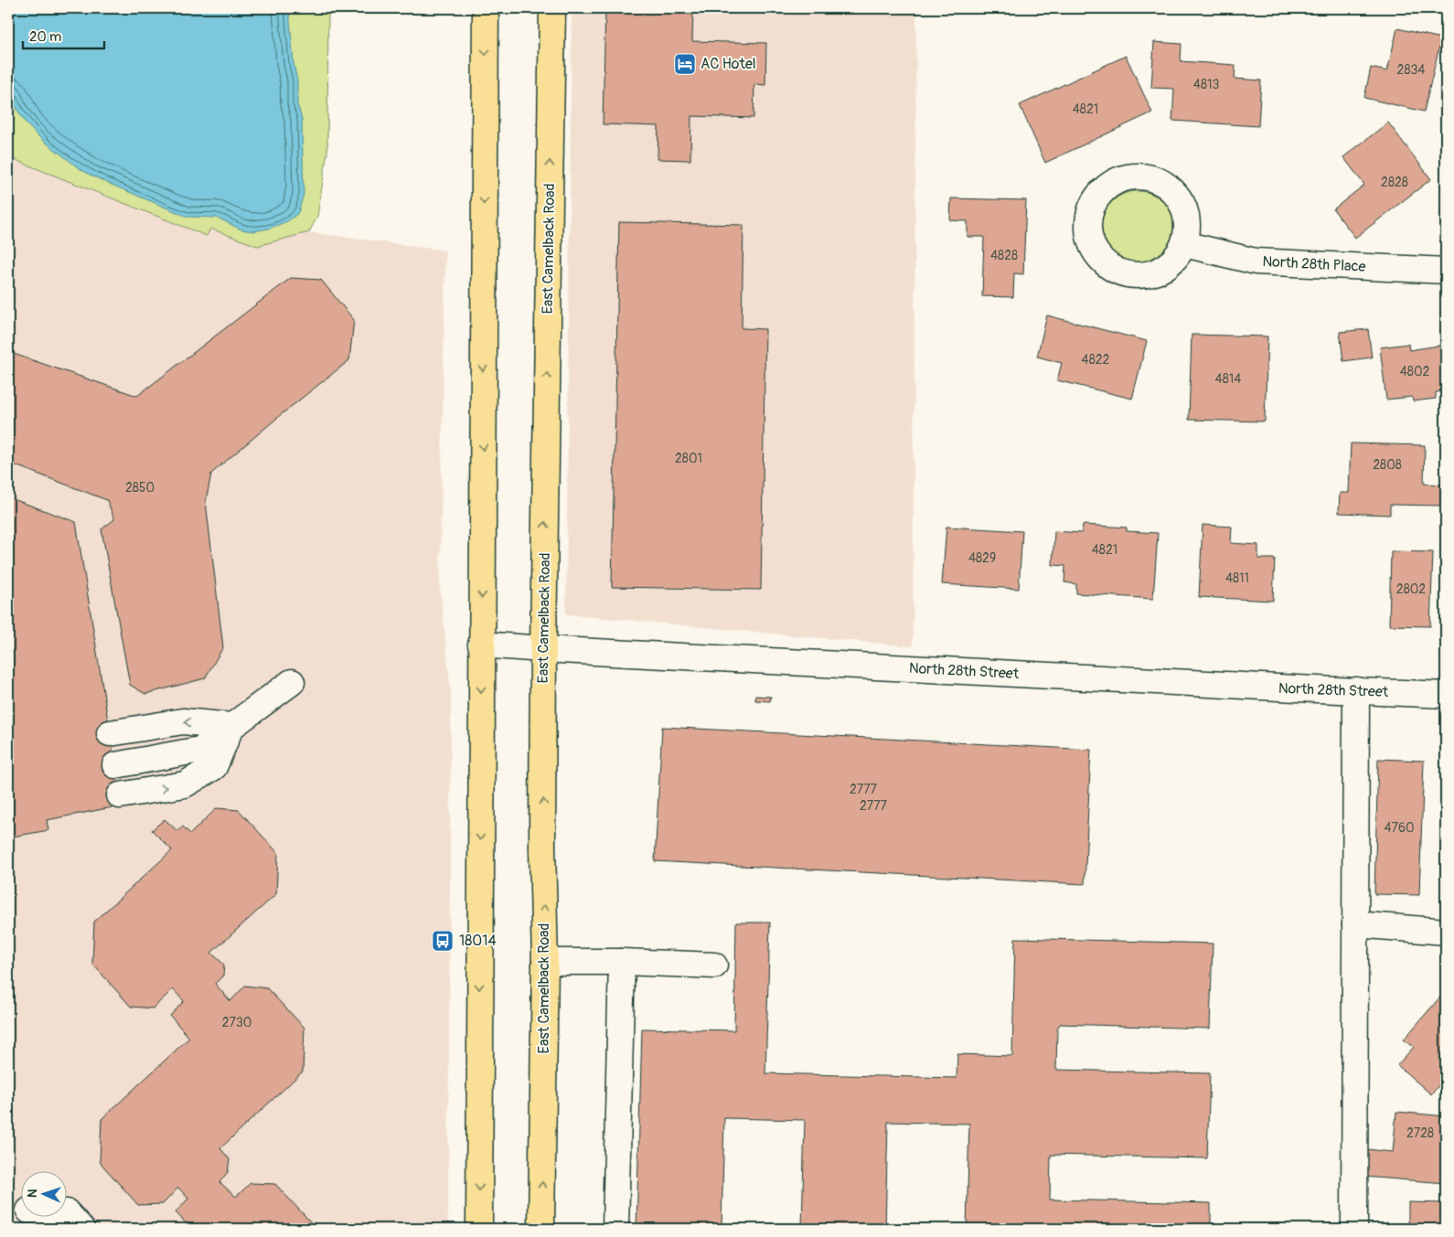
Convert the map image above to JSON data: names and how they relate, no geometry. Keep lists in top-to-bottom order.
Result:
{
  "streets": {
    "main road": ["East Camelback Road"],
    "street": ["North 28th Place", "North 28th Street"]
  },
  "crossings": [
    ["East Camelback Road", "North 28th Street"]
  ],
  "places": {
    "hotel": ["AC Hotel"],
    "bus stop": ["18014"]
  },
  "house_numbers": [
    "2834",
    "4813",
    "4821",
    "2828",
    "4828",
    "4822",
    "4802",
    "4814",
    "2801",
    "2808",
    "2850",
    "4821",
    "4829",
    "4811",
    "2802",
    "2777",
    "2777",
    "4760",
    "2730",
    "2728"
  ],
  "scale_bar": "20 m",
  "north": "left"
}
